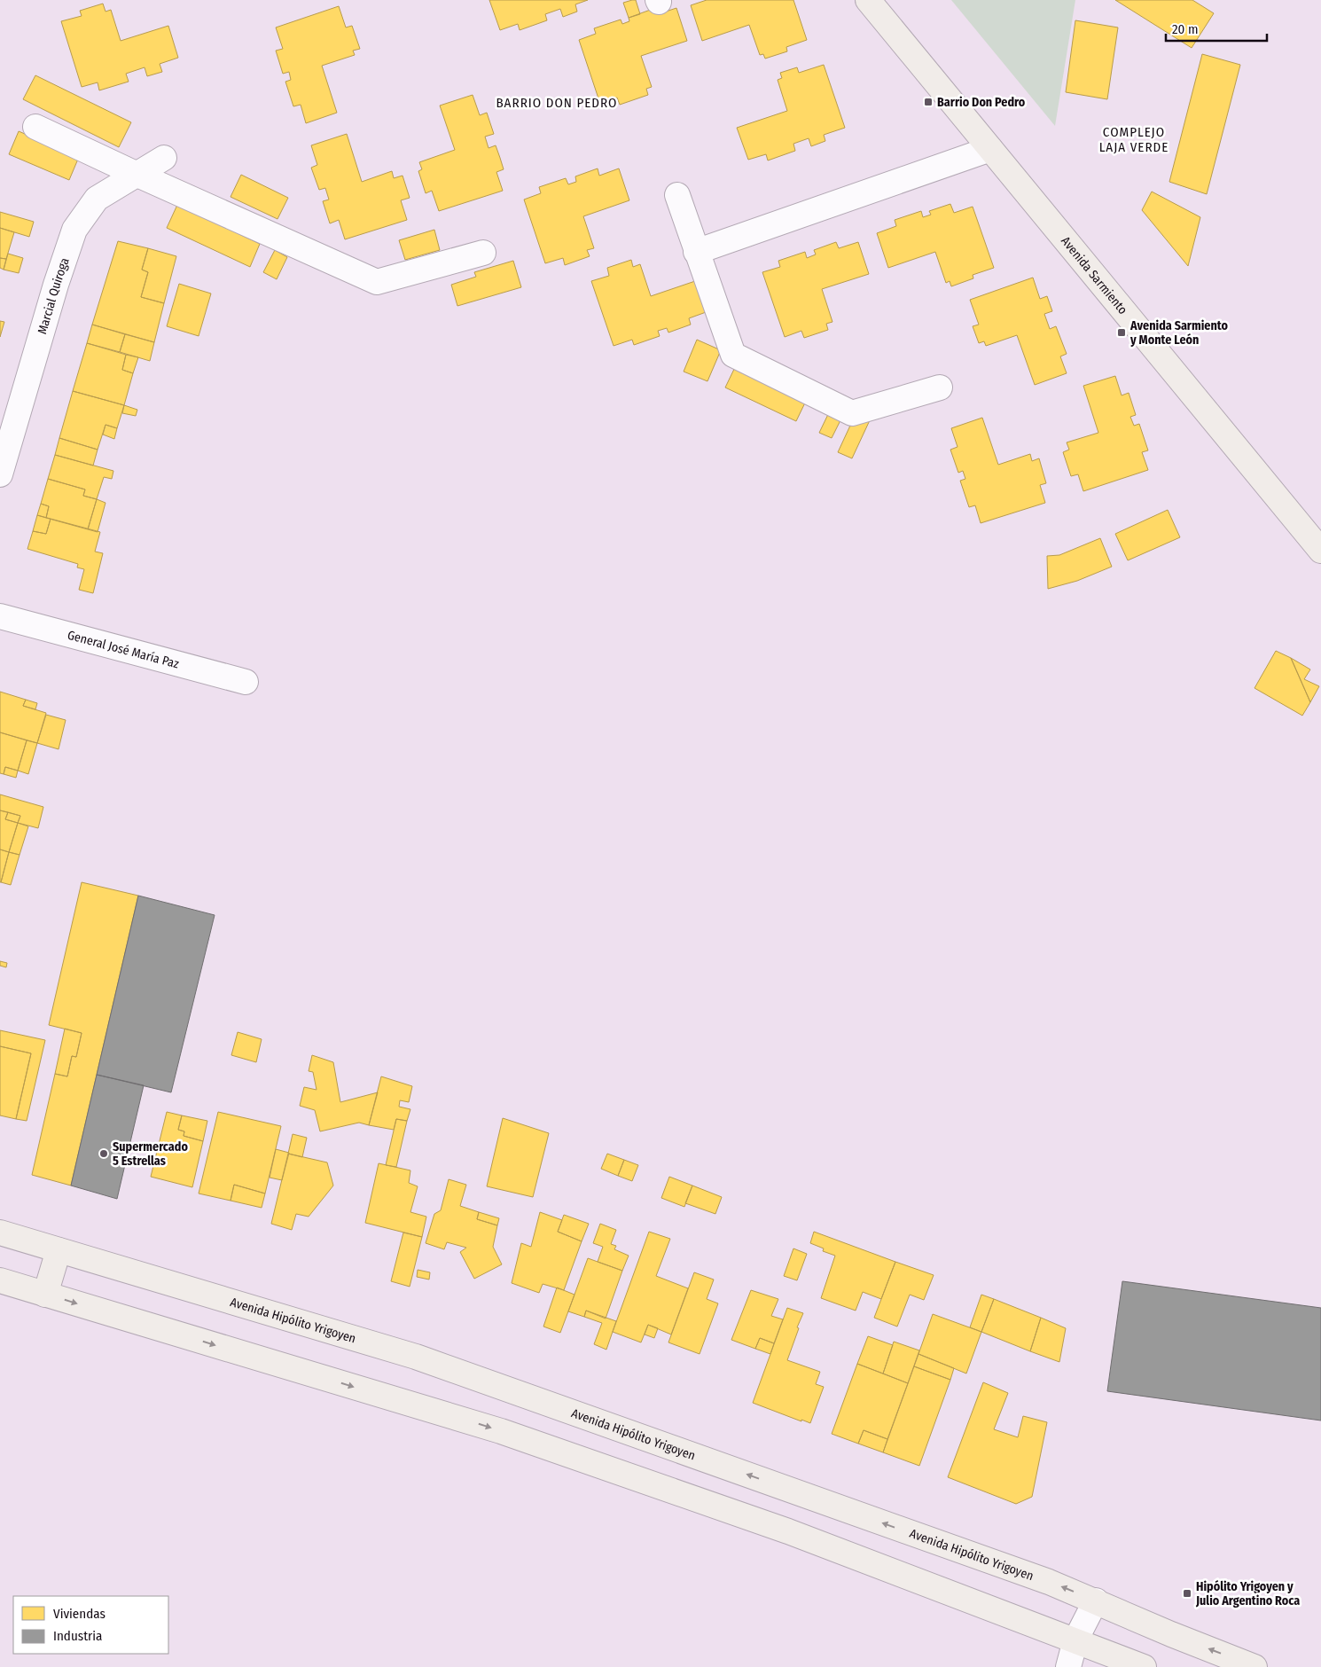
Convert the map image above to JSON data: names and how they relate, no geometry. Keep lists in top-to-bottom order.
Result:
{
  "streets": {
    "main road": ["Avenida Sarmiento", "Avenida Hipólito Yrigoyen"],
    "street": ["Marcial Quiroga", "General José María Paz"]
  },
  "districts": ["BARRIO DON PEDRO", "COMPLEJO LAJA VERDE"],
  "places": {
    "transit": ["Barrio Don Pedro", "Avenida Sarmiento y Monte León", "Hipólito Yrigoyen y Julio Argentino Roca"],
    "other": ["Supermercado 5 Estrellas"]
  },
  "legend": ["Viviendas", "Industria"],
  "scale_bar": "20 m"
}
